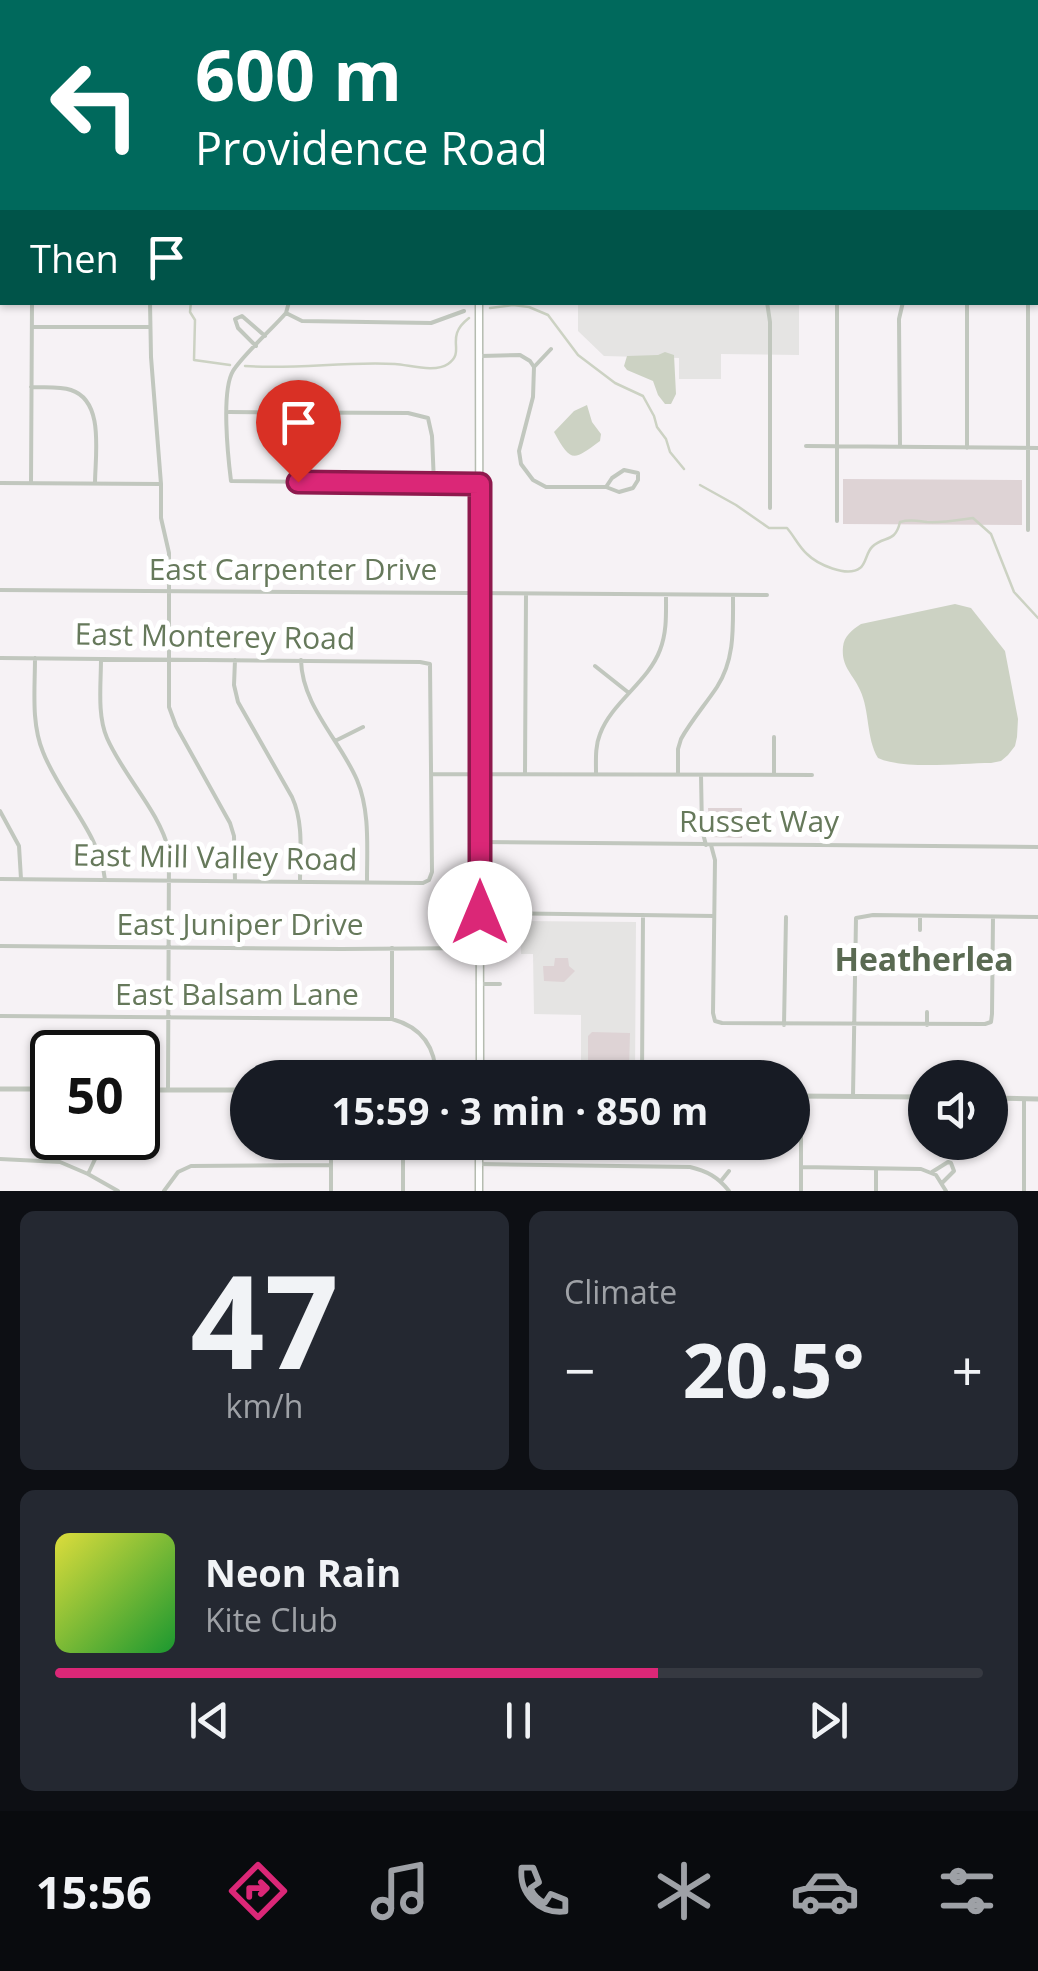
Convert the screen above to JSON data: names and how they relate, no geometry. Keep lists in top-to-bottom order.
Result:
{
  "streets": {
    "street": [
      "East Carpenter Drive",
      "East Monterey Road",
      "Russet Way",
      "East Mill Valley Road",
      "East Juniper Drive",
      "East Balsam Lane"
    ]
  },
  "crossings": [
    ["East Monterey Road", "East Mill Valley Road"]
  ],
  "districts": ["Heatherlea"],
  "page": {
    "turn": ["600 m", "Providence Road"],
    "then": "Then",
    "limit": "50",
    "trip": "15:59 · 3 min · 850 m",
    "tile": [
      ["47", "km/h"],
      "Climate"
    ],
    "heat": ["−", "20.5°", "+"],
    "song": ["Neon Rain", "Kite Club"],
    "tabs": "15:56"
  }
}
